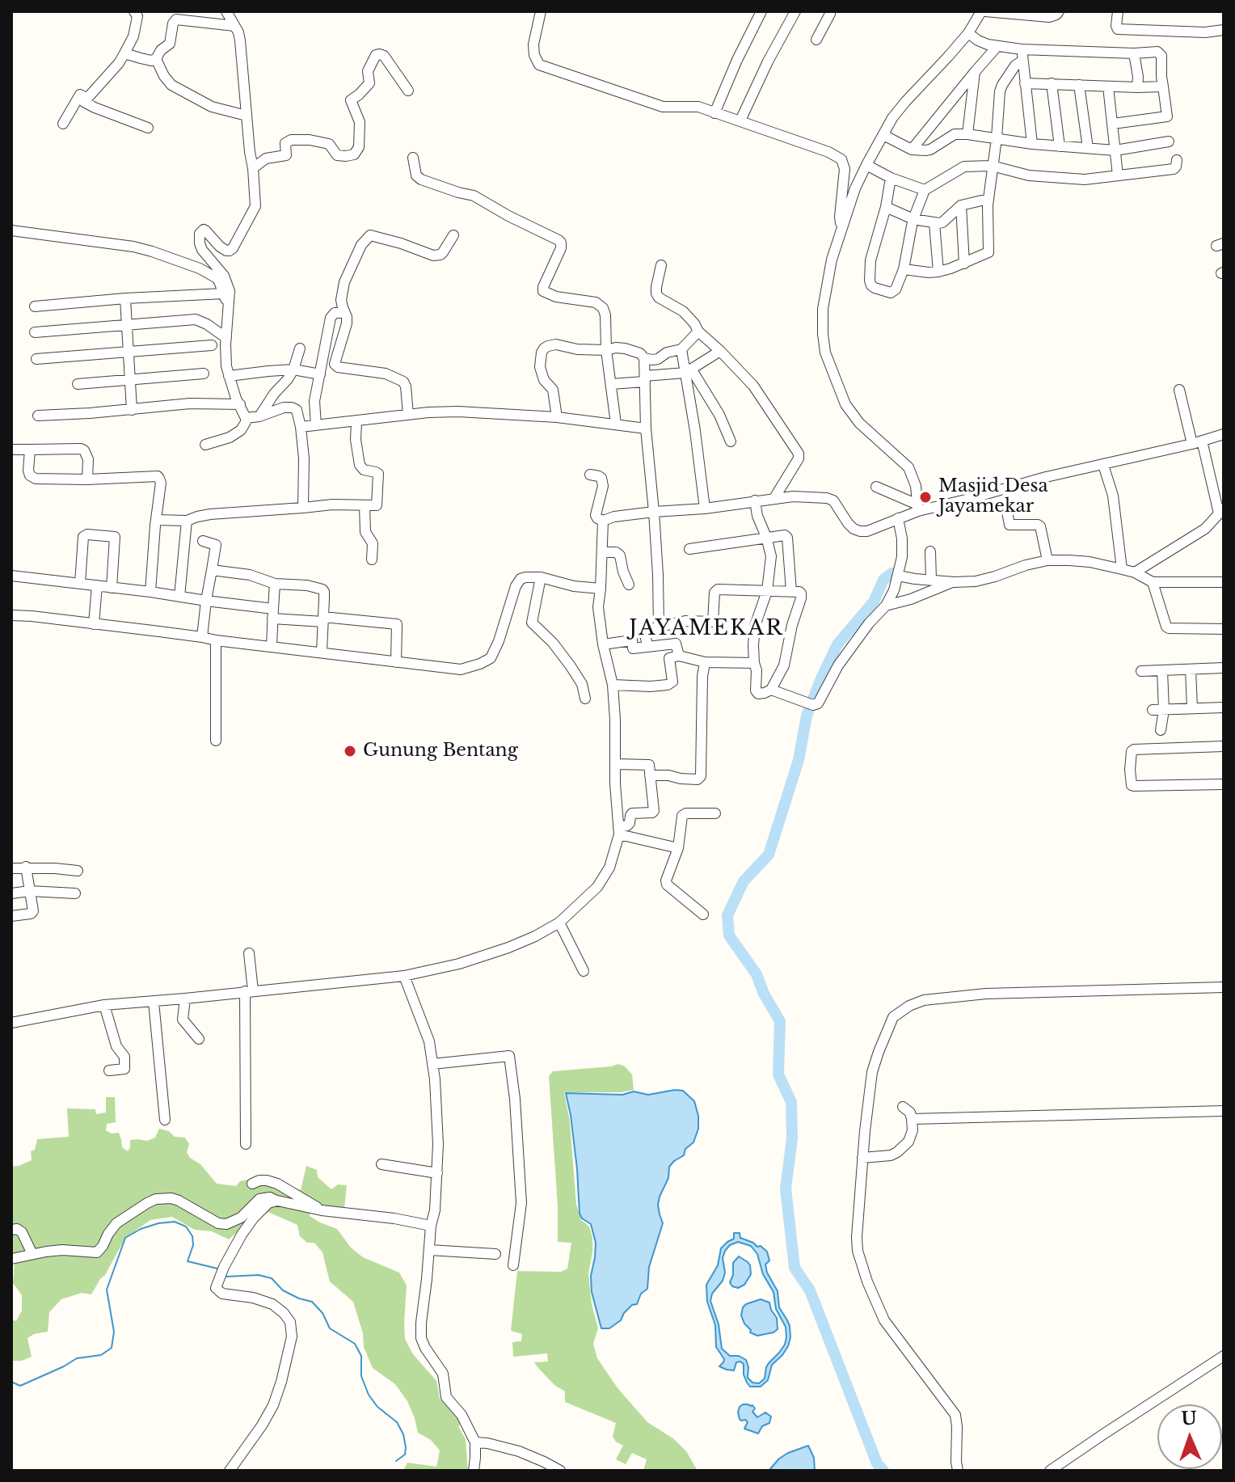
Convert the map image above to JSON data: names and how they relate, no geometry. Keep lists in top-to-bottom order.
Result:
{
  "districts": ["JAYAMEKAR"],
  "places": ["Masjid Desa Jayamekar", "Gunung Bentang"],
  "north": "top"
}
